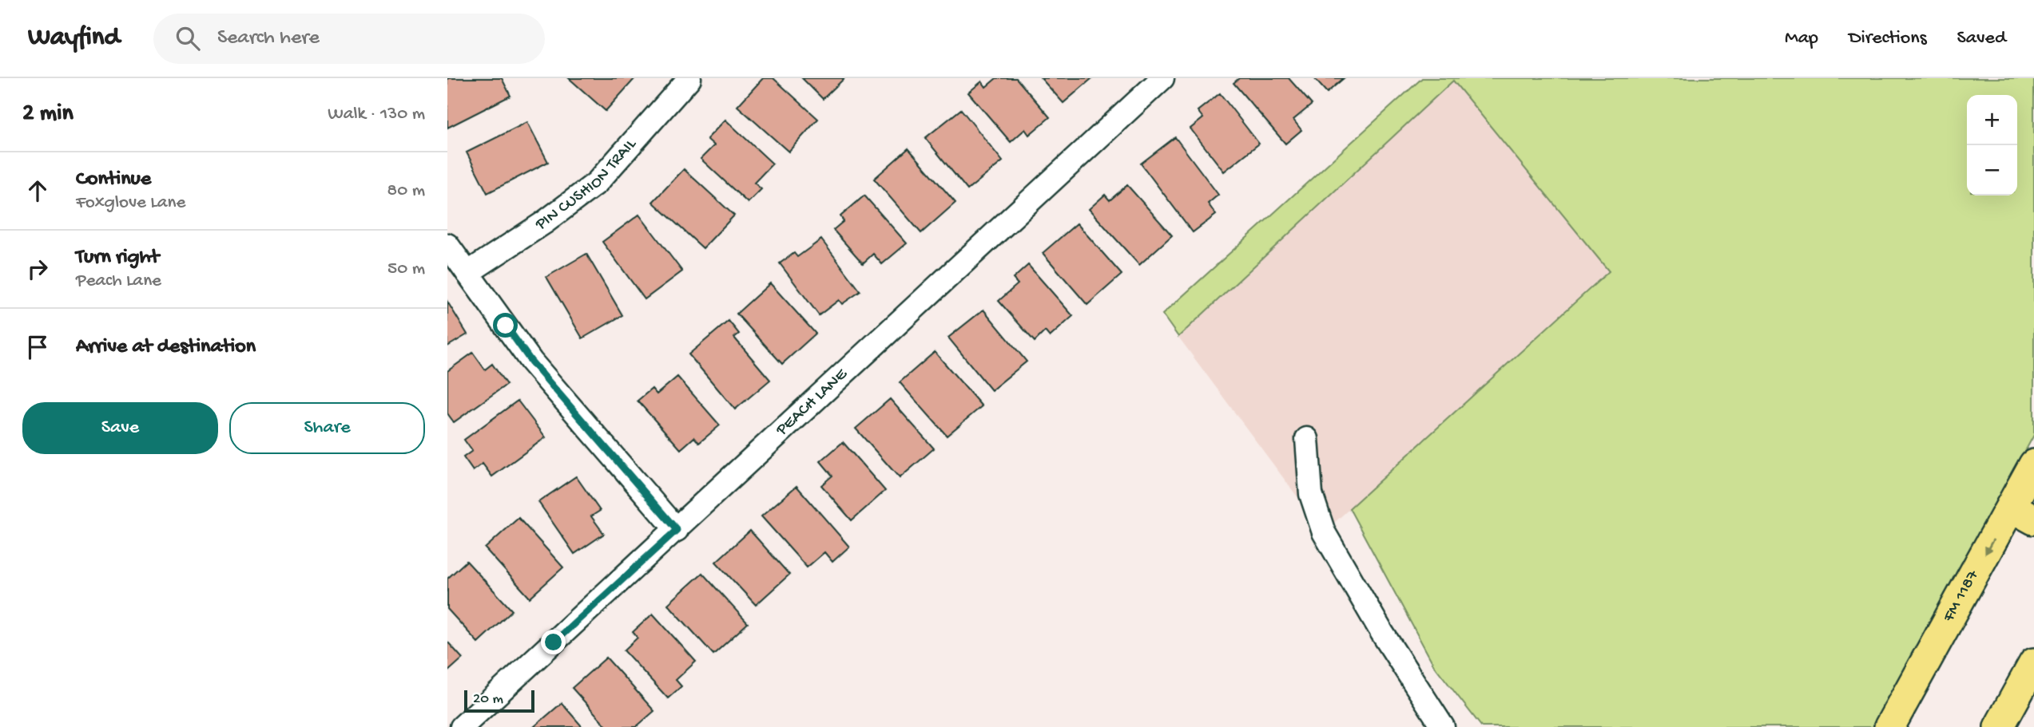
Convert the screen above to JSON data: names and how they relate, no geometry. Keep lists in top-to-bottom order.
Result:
{
  "streets": {
    "main road": ["FM 1187"],
    "street": ["PIN CUSHION TRAIL", "PEACH LANE"]
  },
  "one_way": ["FM 1187"],
  "scale_bar": "20 m",
  "page": {
    "header": "Wayfind",
    "search": "Search here",
    "nav": ["Map", "Directions", "Saved"],
    "heading": ["2 min", "Walk · 130 m"],
    "map_buttons": ["+", "−"],
    "list": [
      ["Continue", "Foxglove Lane", "80 m"],
      ["Turn right", "Peach Lane", "50 m"],
      "Arrive at destination"
    ],
    "buttons": ["Save", "Share"],
    "scale": "20 m"
  }
}
